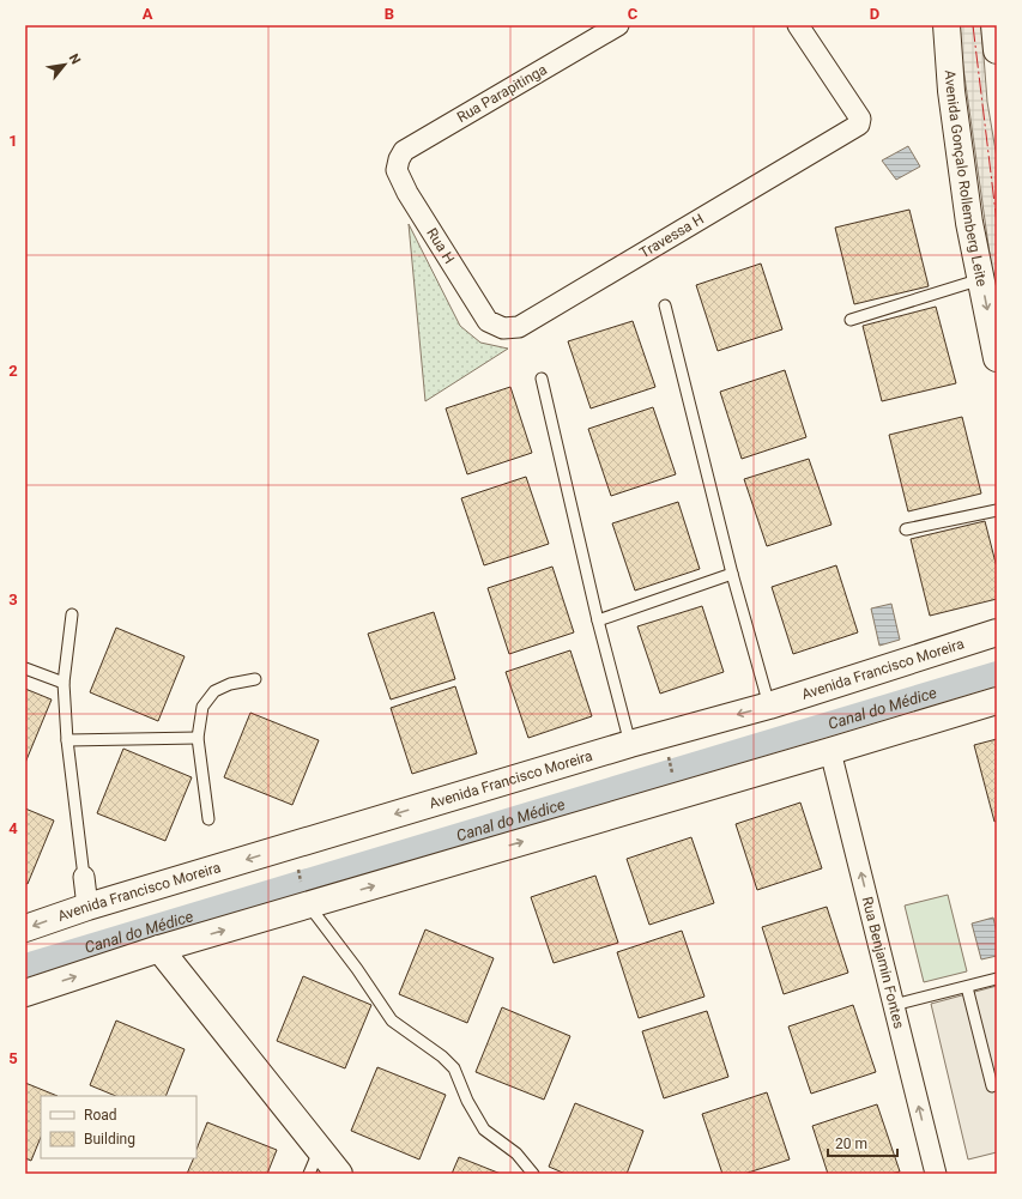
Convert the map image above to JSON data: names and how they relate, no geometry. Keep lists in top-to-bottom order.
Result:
{
  "streets": {
    "street": [
      "Rua Parapitinga",
      "Avenida Gonçalo Rollemberg Leite",
      "Travessa H",
      "Rua H",
      "Avenida Francisco Moreira",
      "Rua Benjamin Fontes"
    ]
  },
  "crossings": [
    ["Rua Parapitinga", "Rua H"],
    ["Travessa H", "Rua H"]
  ],
  "one_way": ["Rua Benjamin Fontes"],
  "water": ["Canal do Médice"],
  "legend": ["Road", "Building"],
  "scale_bar": "20 m",
  "north": "top right",
  "grid": {
    "columns": [
      "A",
      "B",
      "C",
      "D"
    ],
    "rows": [
      "1",
      "2",
      "3",
      "4",
      "5"
    ]
  }
}
